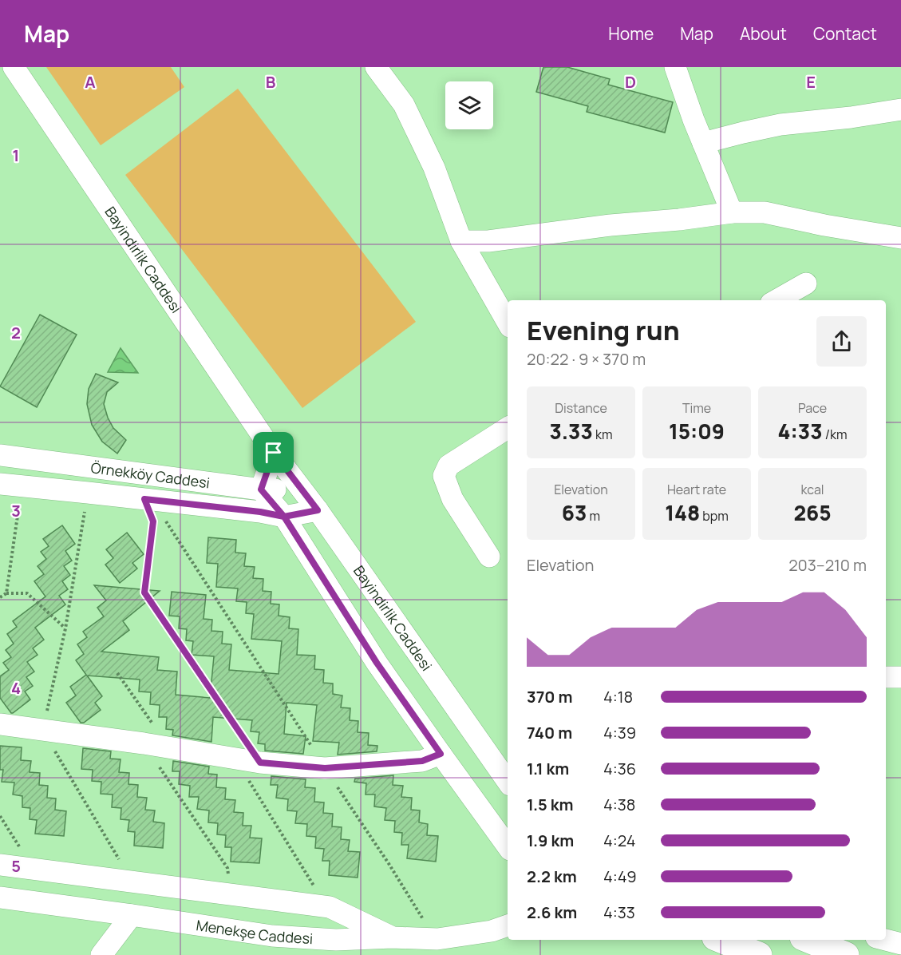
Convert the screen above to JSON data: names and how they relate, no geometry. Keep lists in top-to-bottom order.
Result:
{
  "streets": {
    "street": ["Bayindirlik Caddesi", "Örnekköy Caddesi", "Menekşe Caddesi"]
  },
  "crossings": [
    ["Bayindirlik Caddesi", "Örnekköy Caddesi"]
  ],
  "page": {
    "header": "Map",
    "nav": [
      "Home",
      "Map",
      "About",
      "Contact"
    ],
    "heading": ["Evening run", "20:22 · 9 × 370 m"],
    "stats": [
      ["Distance", "3.33 km"],
      ["Time", "15:09"],
      ["Pace", "4:33 /km"],
      ["Elevation", "63 m"],
      ["Heart rate", "148 bpm"],
      ["kcal", "265"]
    ],
    "chart": ["Elevation", "203–210 m"],
    "list": [
      {
        "name": "370 m",
        "note": "4:18"
      },
      {
        "name": "740 m",
        "note": "4:39"
      },
      {
        "name": "1.1 km",
        "note": "4:36"
      },
      {
        "name": "1.5 km",
        "note": "4:38"
      },
      {
        "name": "1.9 km",
        "note": "4:24"
      },
      {
        "name": "2.2 km",
        "note": "4:49"
      },
      {
        "name": "2.6 km",
        "note": "4:33"
      }
    ]
  },
  "grid": {
    "columns": [
      "A",
      "B",
      "D",
      "E"
    ],
    "rows": [
      "1",
      "2",
      "3",
      "4",
      "5"
    ]
  }
}
